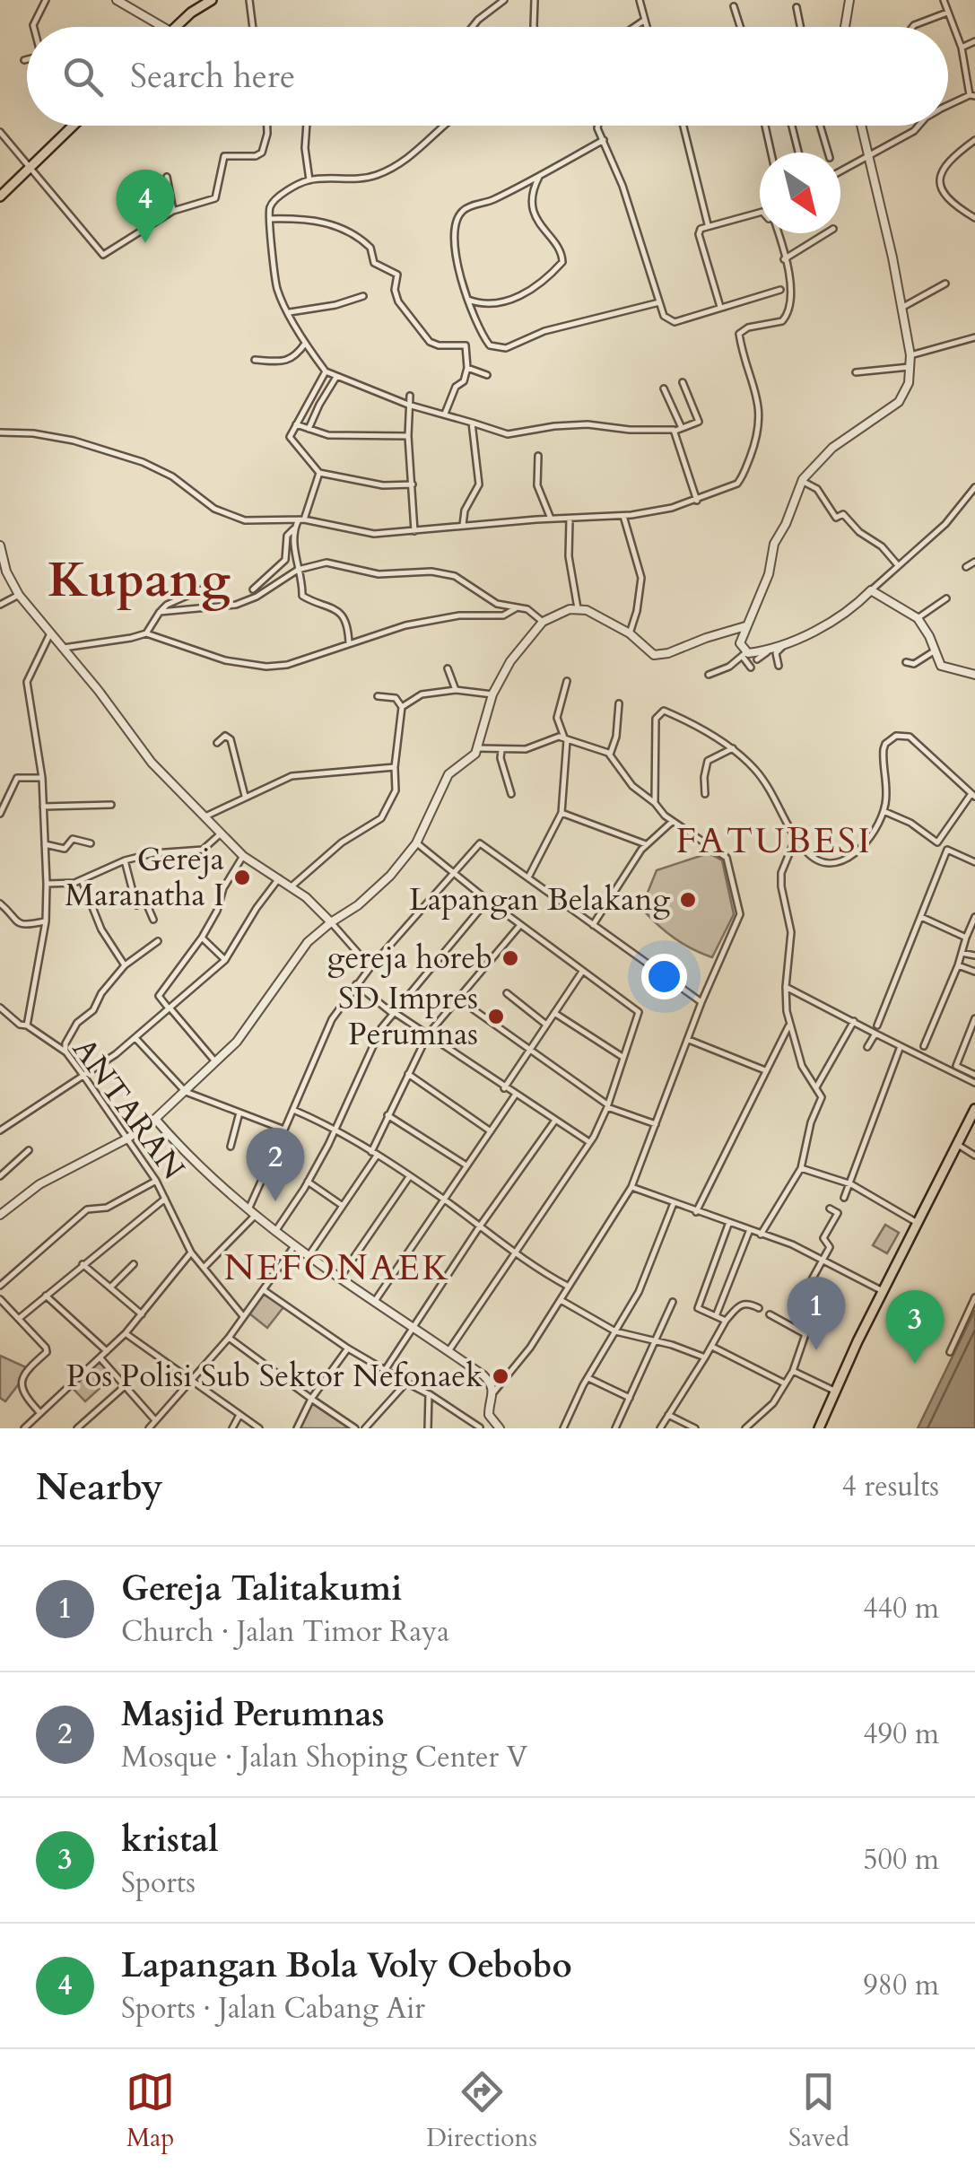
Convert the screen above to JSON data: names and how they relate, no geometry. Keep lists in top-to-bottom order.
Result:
{
  "streets": {
    "street": ["ANTARAN"]
  },
  "districts": ["Kupang", "FATUBESI", "NEFONAEK"],
  "places": [
    "Gereja Maranatha I",
    "Lapangan Belakang",
    "gereja horeb",
    "SD Impres Perumnas",
    "Pos Polisi Sub Sektor Nefonaek"
  ],
  "north": "bottom right",
  "page": {
    "search": "Search here",
    "pins": [
      "4",
      "2",
      "1",
      "3"
    ],
    "heading": ["Nearby", "4 results"],
    "list": [
      {
        "mark": "1",
        "name": "Gereja Talitakumi",
        "note": "Church · Jalan Timor Raya",
        "value": "440 m"
      },
      {
        "mark": "2",
        "name": "Masjid Perumnas",
        "note": "Mosque · Jalan Shoping Center V",
        "value": "490 m"
      },
      {
        "mark": "3",
        "name": "kristal",
        "note": "Sports",
        "value": "500 m"
      },
      {
        "mark": "4",
        "name": "Lapangan Bola Voly Oebobo",
        "note": "Sports · Jalan Cabang Air",
        "value": "980 m"
      }
    ],
    "nav": ["Map", "Directions", "Saved"]
  }
}
